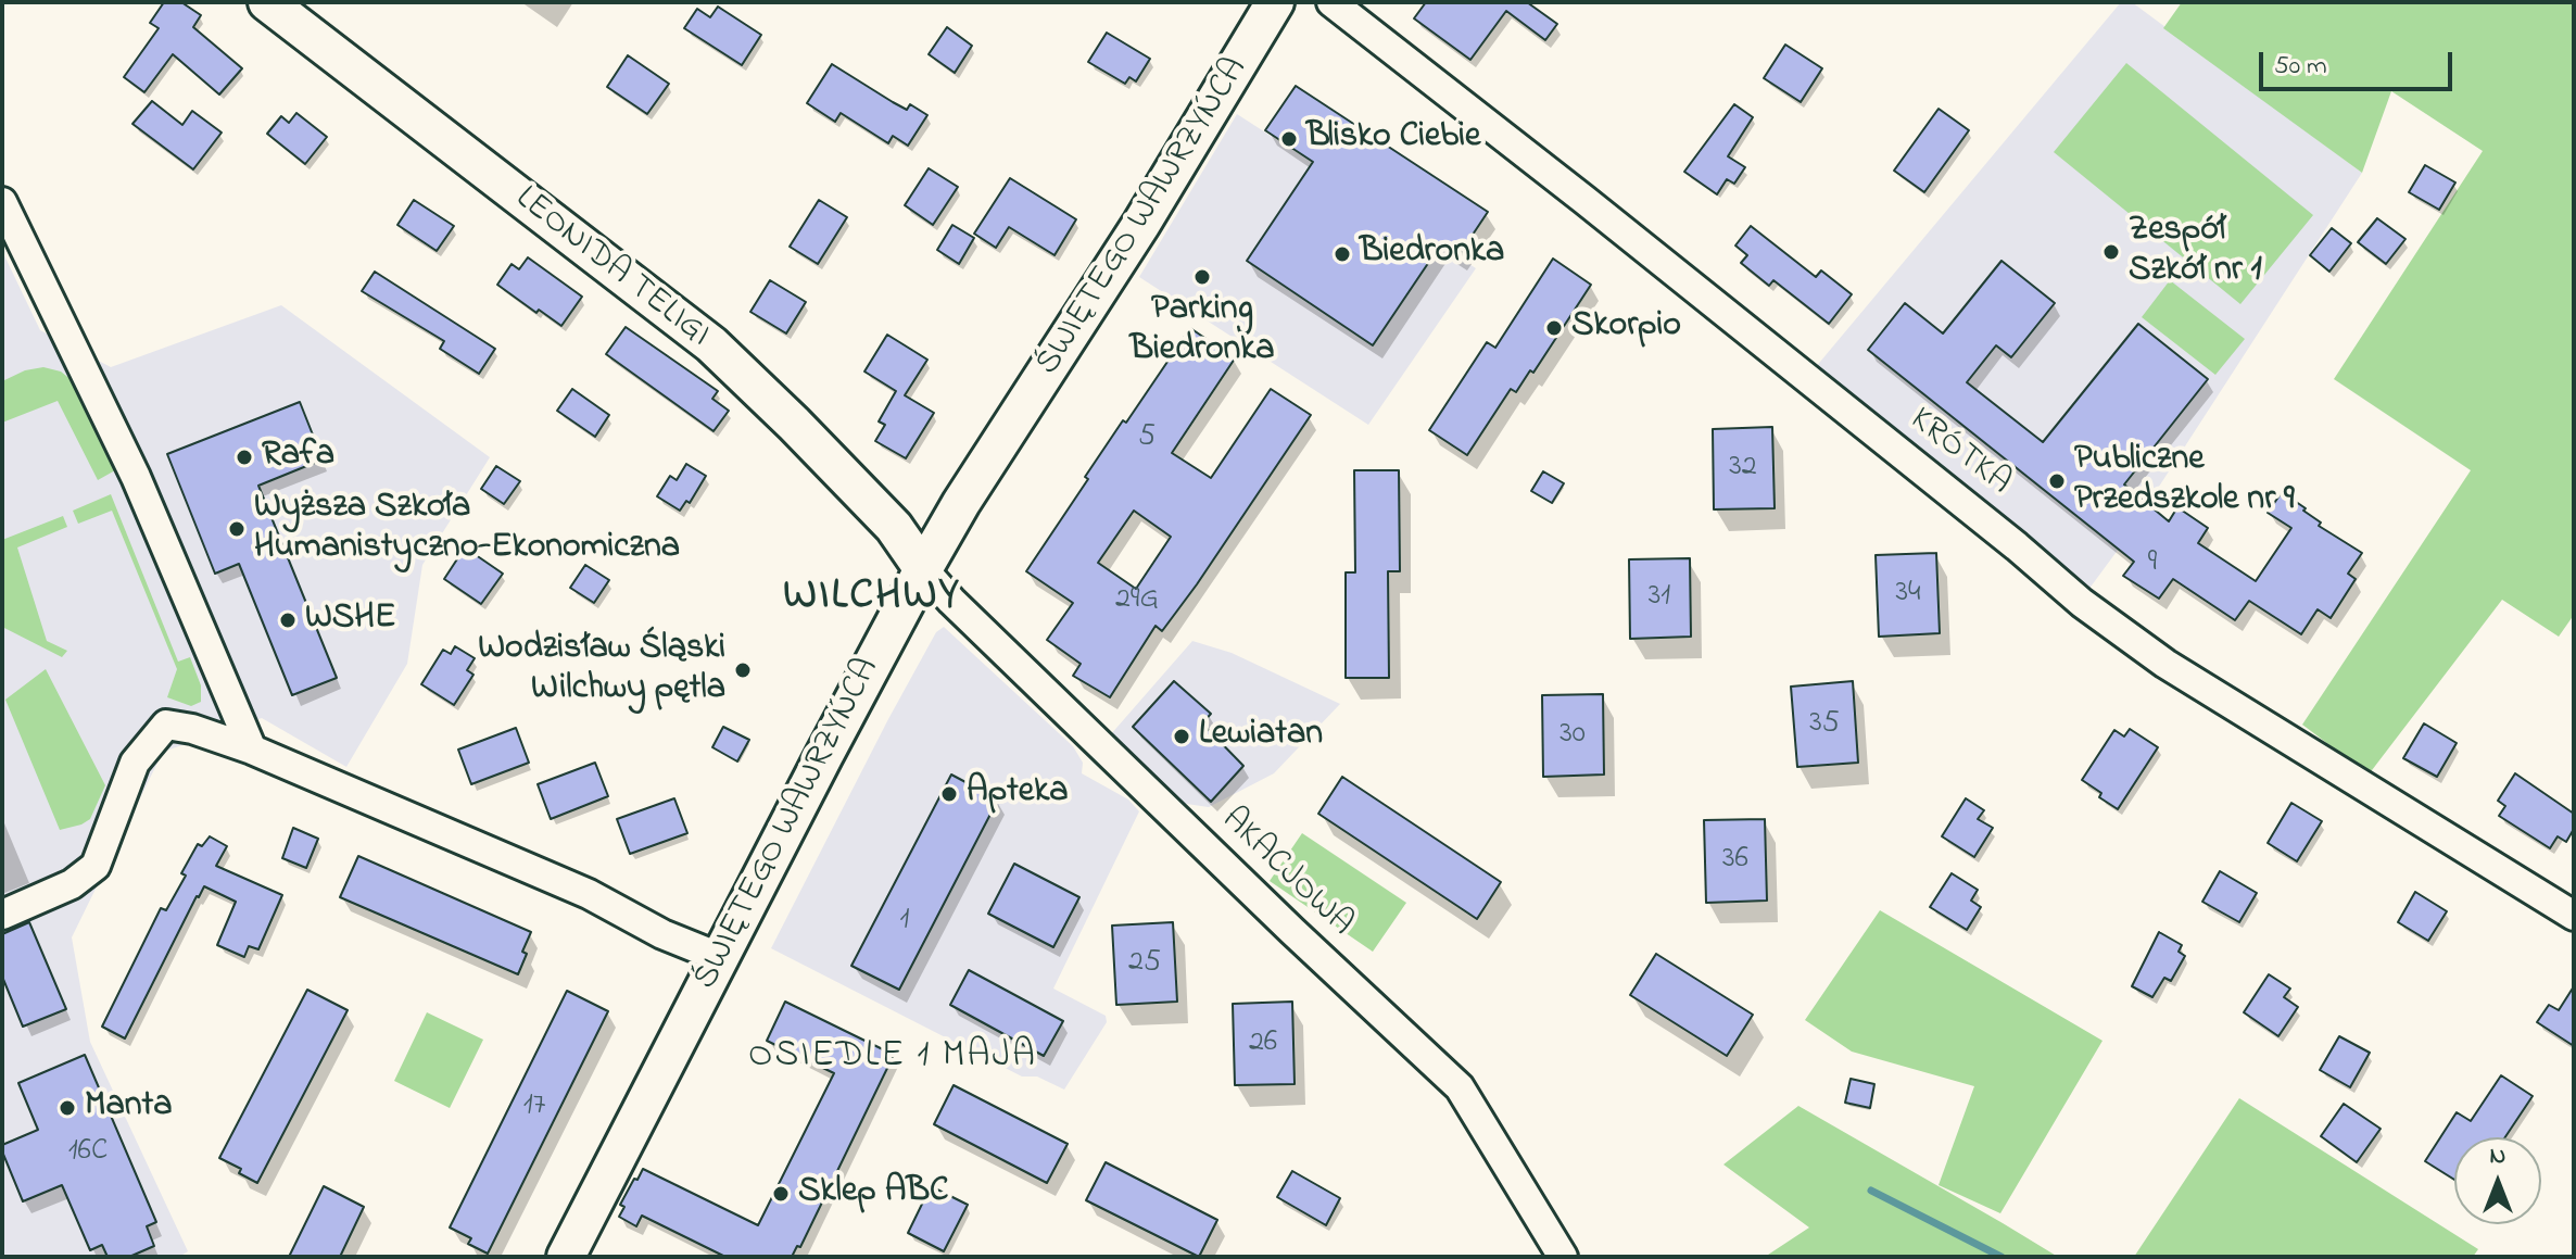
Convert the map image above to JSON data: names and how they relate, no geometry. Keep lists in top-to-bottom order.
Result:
{
  "streets": {
    "street": [
      "ŚWIĘTEGO WAWRZYŃCA",
      "LEONIDA TELIGI",
      "KRÓTKA",
      "AKACJOWA"
    ]
  },
  "crossings": [
    ["ŚWIĘTEGO WAWRZYŃCA", "LEONIDA TELIGI"],
    ["ŚWIĘTEGO WAWRZYŃCA", "AKACJOWA"],
    ["LEONIDA TELIGI", "AKACJOWA"]
  ],
  "districts": ["WILCHWY", "OSIEDLE 1 MAJA"],
  "places": [
    "Blisko Ciebie",
    "Zespół Szkół nr 1",
    "Biedronka",
    "Parking Biedronka",
    "Skorpio",
    "Rafa",
    "Publiczne Przedszkole nr 9",
    "Wyższa Szkoła Humanistyczno-Ekonomiczna",
    "WSHE",
    "Wodzisław Śląski Wilchwy pętla",
    "Lewiatan",
    "Apteka",
    "Manta",
    "Sklep ABC"
  ],
  "house_numbers": [
    "5",
    "32",
    "9",
    "34",
    "31",
    "29G",
    "35",
    "30",
    "36",
    "1",
    "25",
    "26",
    "17",
    "16C"
  ],
  "scale_bar": "50 m",
  "north": "top"
}
